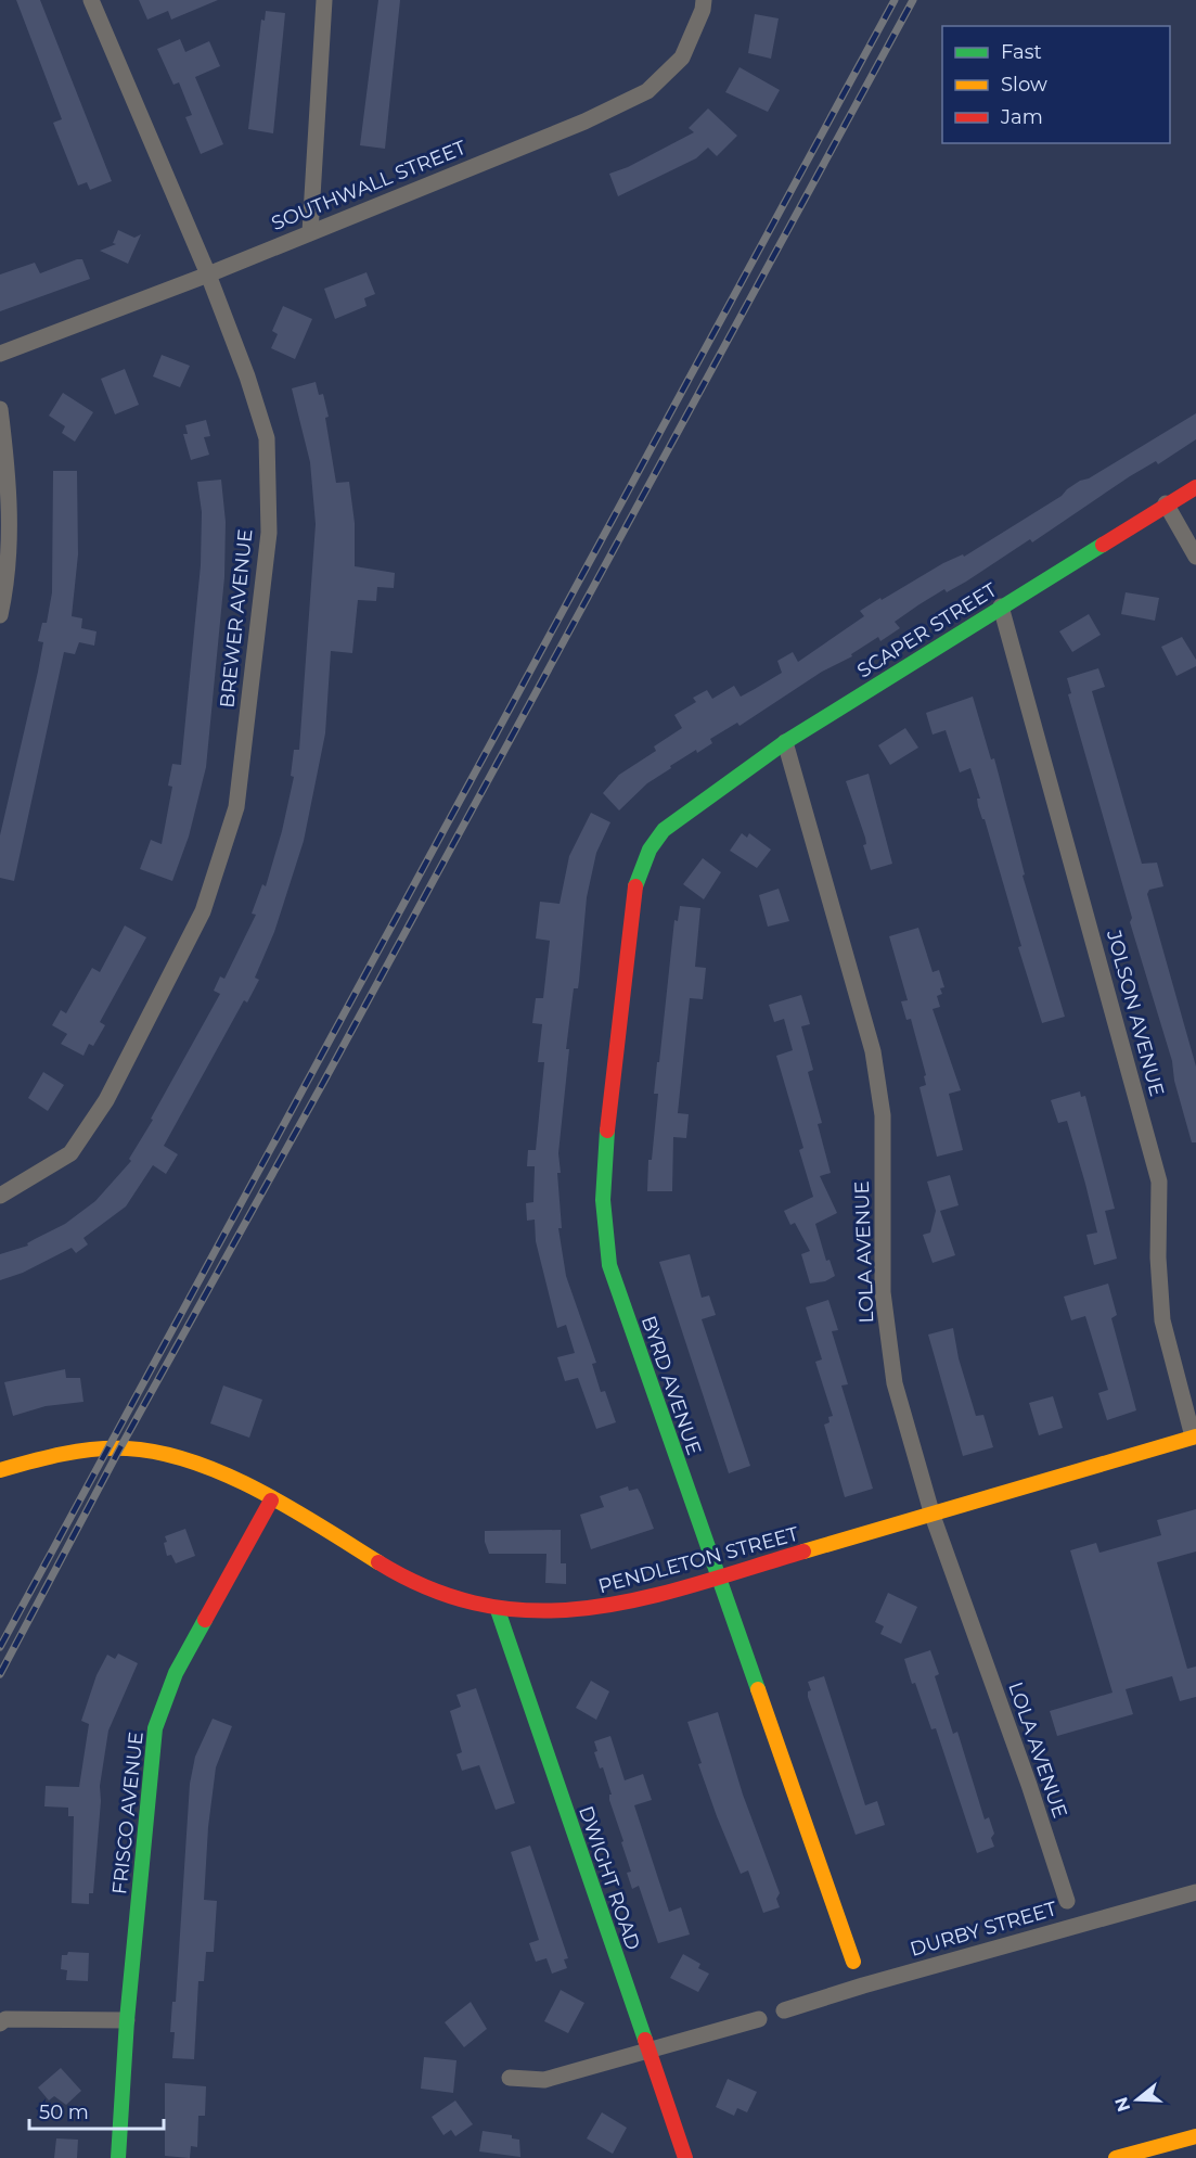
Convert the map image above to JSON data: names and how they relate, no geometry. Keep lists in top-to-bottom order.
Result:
{
  "streets": {
    "street": [
      "SOUTHWALL STREET",
      "BREWER AVENUE",
      "SCAPER STREET",
      "JOLSON AVENUE",
      "LOLA AVENUE",
      "BYRD AVENUE",
      "PENDLETON STREET",
      "FRISCO AVENUE",
      "DWIGHT ROAD",
      "DURBY STREET"
    ]
  },
  "crossings": [
    ["SOUTHWALL STREET", "BREWER AVENUE"],
    ["SCAPER STREET", "JOLSON AVENUE"],
    ["SCAPER STREET", "LOLA AVENUE"],
    ["SCAPER STREET", "BYRD AVENUE"],
    ["JOLSON AVENUE", "PENDLETON STREET"],
    ["LOLA AVENUE", "PENDLETON STREET"],
    ["BYRD AVENUE", "PENDLETON STREET"],
    ["PENDLETON STREET", "FRISCO AVENUE"],
    ["PENDLETON STREET", "DWIGHT ROAD"]
  ],
  "legend": ["Fast", "Slow", "Jam"],
  "scale_bar": "50 m",
  "north": "left"
}
